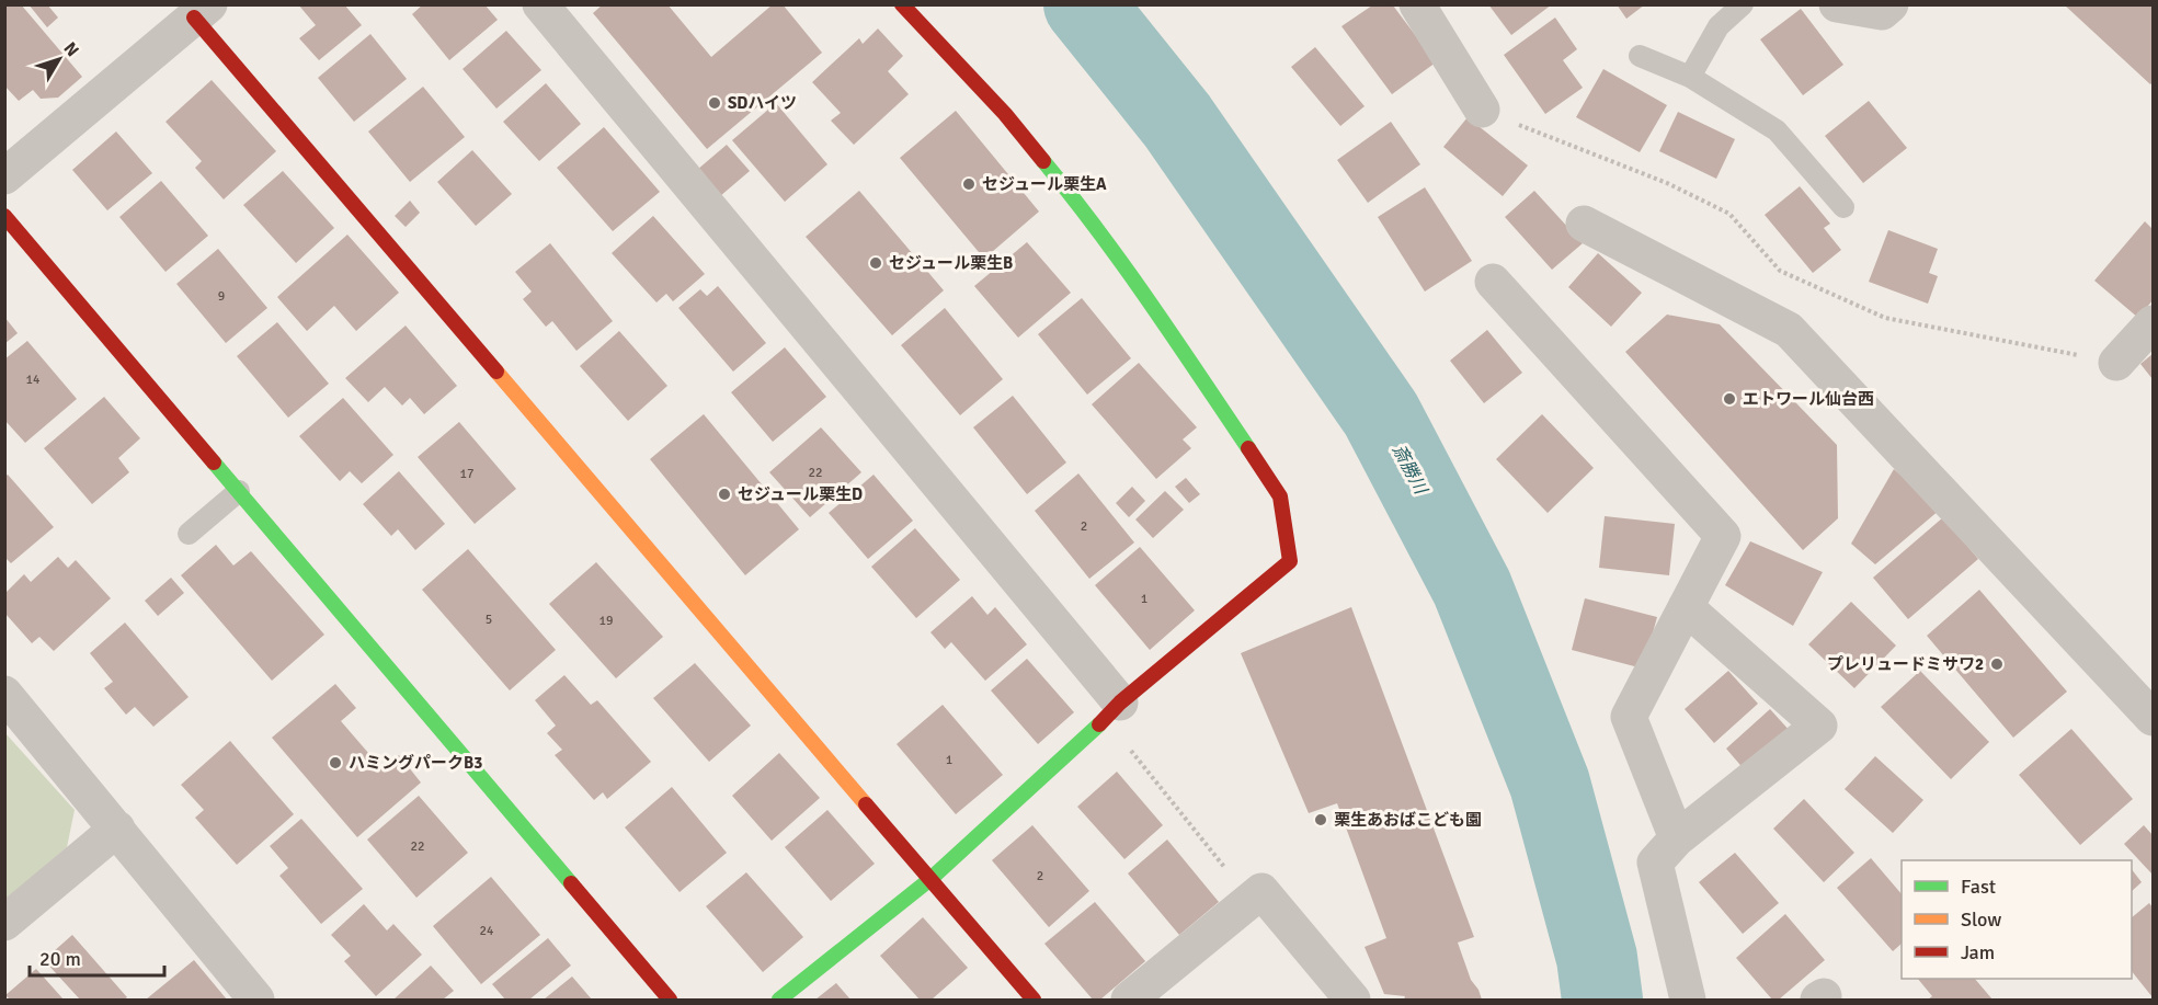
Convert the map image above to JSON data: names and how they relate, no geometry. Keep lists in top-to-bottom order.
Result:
{
  "water": ["斎勝川"],
  "places": [
    "SDハイツ",
    "セジュール栗生A",
    "セジュール栗生B",
    "エトワール仙台西",
    "セジュール栗生D",
    "プレリュードミサワ2",
    "ハミングパークB3",
    "栗生あおばこども園"
  ],
  "house_numbers": [
    "9",
    "14",
    "22",
    "17",
    "2",
    "1",
    "5",
    "19",
    "1",
    "22",
    "2",
    "24"
  ],
  "legend": ["Fast", "Slow", "Jam"],
  "scale_bar": "20 m",
  "north": "top right"
}
